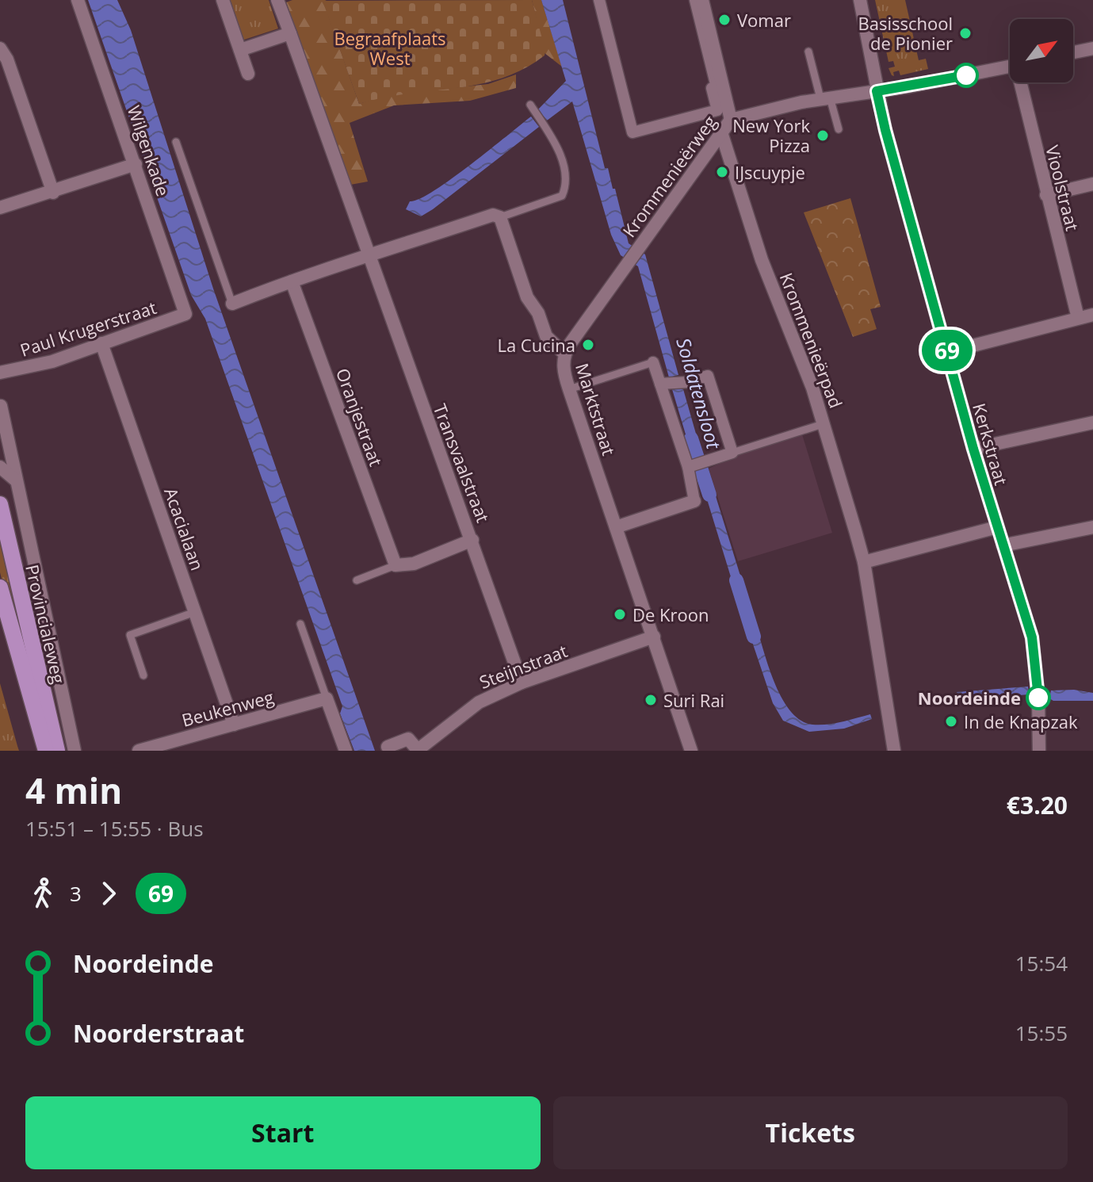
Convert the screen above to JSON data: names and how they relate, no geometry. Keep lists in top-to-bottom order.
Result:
{
  "streets": {
    "main road": ["Provincialeweg"],
    "street": [
      "Wilgenkade",
      "Krommenieërweg",
      "Vioolstraat",
      "Paul Krugerstraat",
      "Krommenieërpad",
      "Marktstraat",
      "Oranjestraat",
      "Kerkstraat",
      "Transvaalstraat",
      "Acacialaan",
      "Steijnstraat",
      "Beukenweg"
    ]
  },
  "crossings": [
    ["Wilgenkade", "Paul Krugerstraat"],
    ["Krommenieërweg", "Krommenieërpad"],
    ["Krommenieërweg", "Marktstraat"],
    ["Paul Krugerstraat", "Acacialaan"],
    ["Marktstraat", "Steijnstraat"],
    ["Transvaalstraat", "Steijnstraat"],
    ["Acacialaan", "Beukenweg"]
  ],
  "water": ["Soldatensloot"],
  "parks": ["Begraafplaats West"],
  "places": [
    "Vomar",
    "Basisschool de Pionier",
    "New York Pizza",
    "IJscuypje",
    "La Cucina",
    "De Kroon",
    "Noordeinde",
    "Suri Rai",
    "In de Knapzak"
  ],
  "lines": ["bus line 69"],
  "north": "top right",
  "page": {
    "on_map": "69",
    "heading": ["4 min", "15:51 – 15:55 · Bus", "€3.20"],
    "legs": ["3", "69"],
    "list": [
      {
        "name": "Noordeinde",
        "value": "15:54"
      },
      {
        "name": "Noorderstraat",
        "value": "15:55"
      }
    ],
    "buttons": ["Start", "Tickets"]
  }
}
